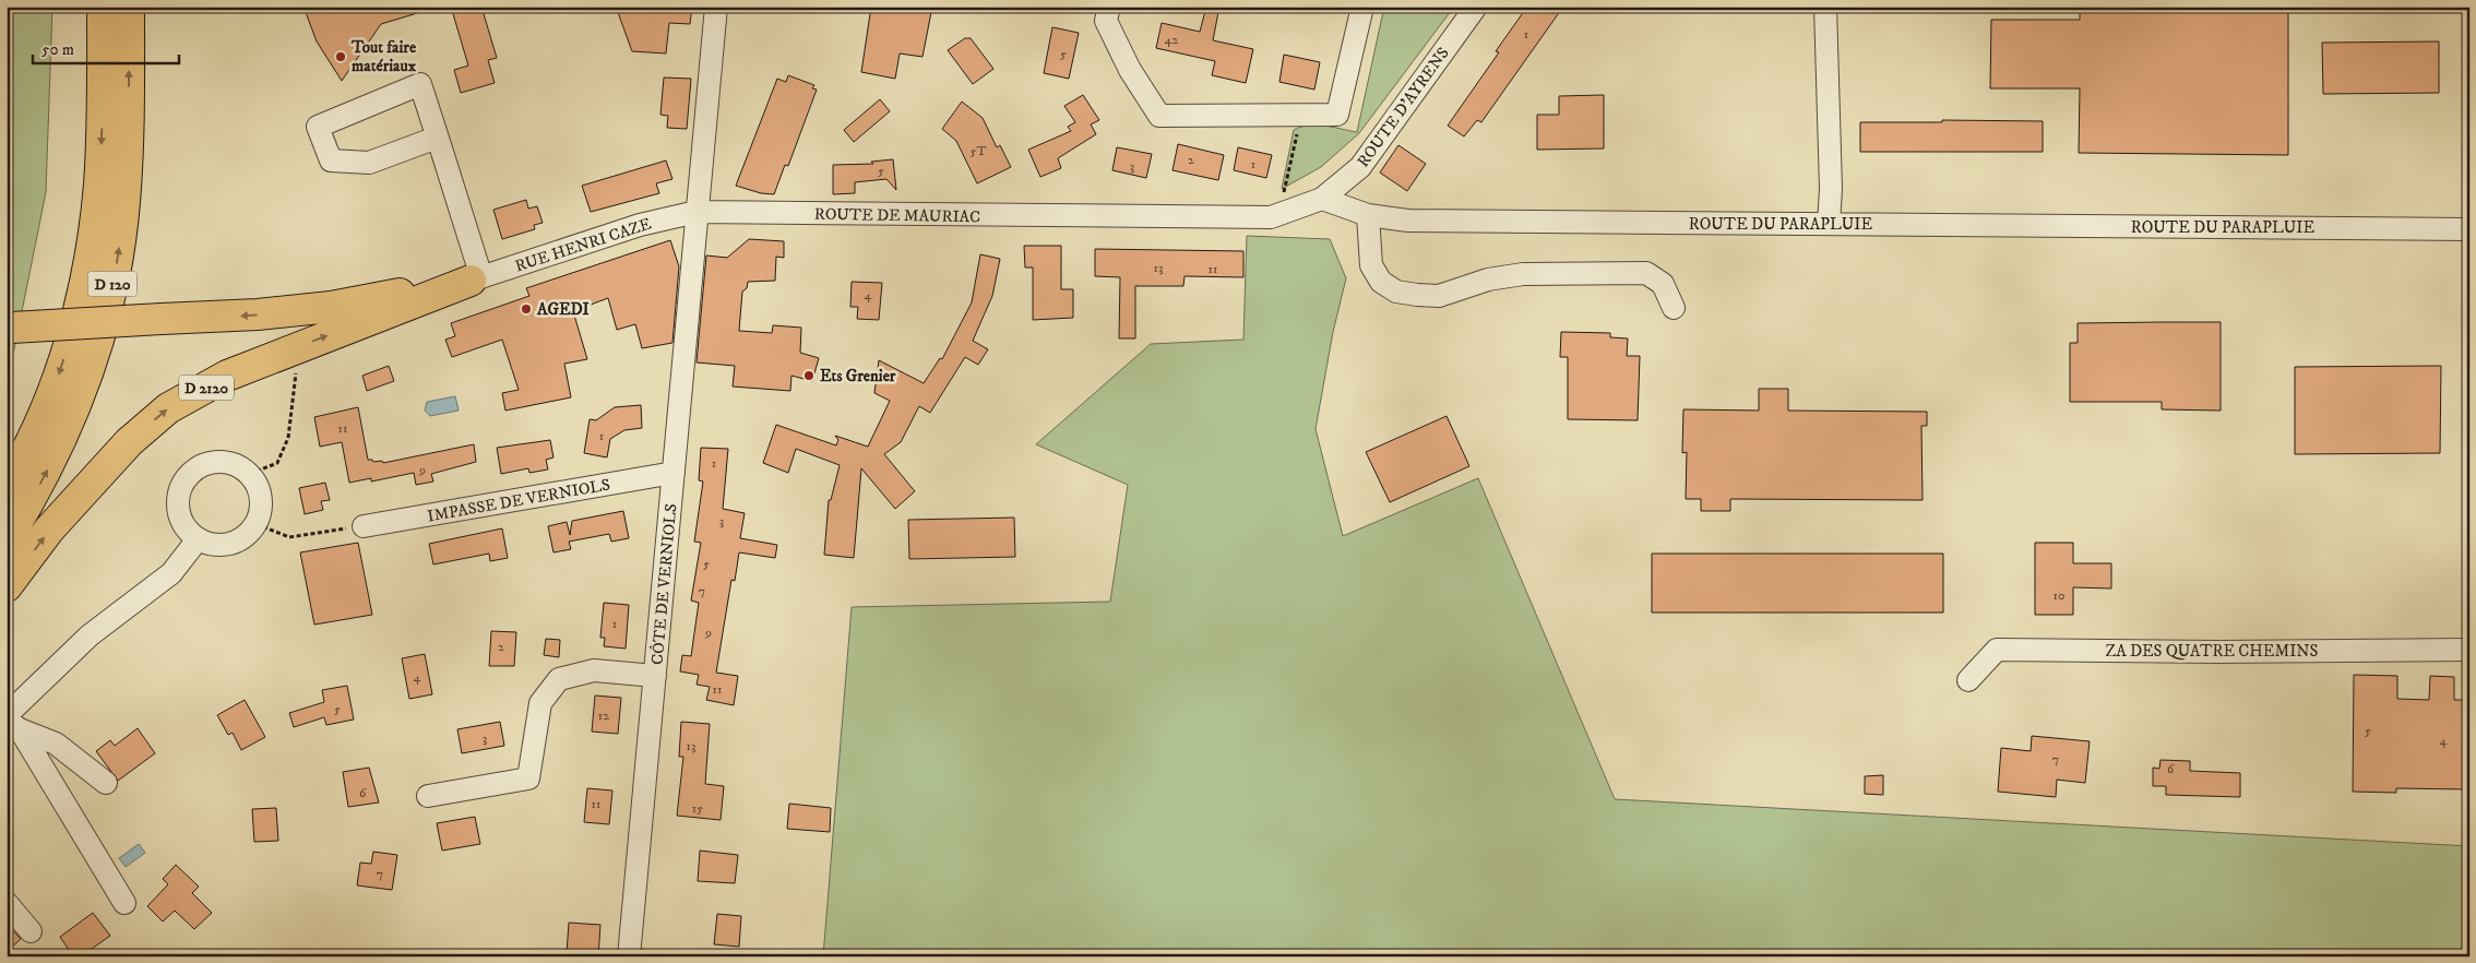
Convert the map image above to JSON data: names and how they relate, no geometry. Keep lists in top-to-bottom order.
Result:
{
  "streets": {
    "highway": ["D 120", "D 2120"],
    "street": [
      "ROUTE D'AYRENS",
      "ROUTE DE MAURIAC",
      "ROUTE DU PARAPLUIE",
      "RUE HENRI CAZE",
      "IMPASSE DE VERNIOLS",
      "CÔTE DE VERNIOLS",
      "ZA DES QUATRE CHEMINS"
    ]
  },
  "crossings": [
    ["ROUTE D'AYRENS", "ROUTE DU PARAPLUIE"],
    ["ROUTE DE MAURIAC", "RUE HENRI CAZE"],
    ["ROUTE DE MAURIAC", "CÔTE DE VERNIOLS"],
    ["RUE HENRI CAZE", "D 2120"],
    ["RUE HENRI CAZE", "CÔTE DE VERNIOLS"],
    ["IMPASSE DE VERNIOLS", "CÔTE DE VERNIOLS"]
  ],
  "places": ["Tout faire matériaux", "AGEDI", "Ets Grenier"],
  "house_numbers": [
    "1",
    "42",
    "5",
    "5T",
    "2",
    "1",
    "3",
    "5",
    "13",
    "11",
    "4",
    "11",
    "1",
    "1",
    "9",
    "3",
    "5",
    "7",
    "10",
    "1",
    "9",
    "2",
    "4",
    "11",
    "5",
    "12",
    "5",
    "3",
    "4",
    "13",
    "7",
    "6",
    "6",
    "11",
    "15",
    "7"
  ],
  "scale_bar": "50 m"
}
